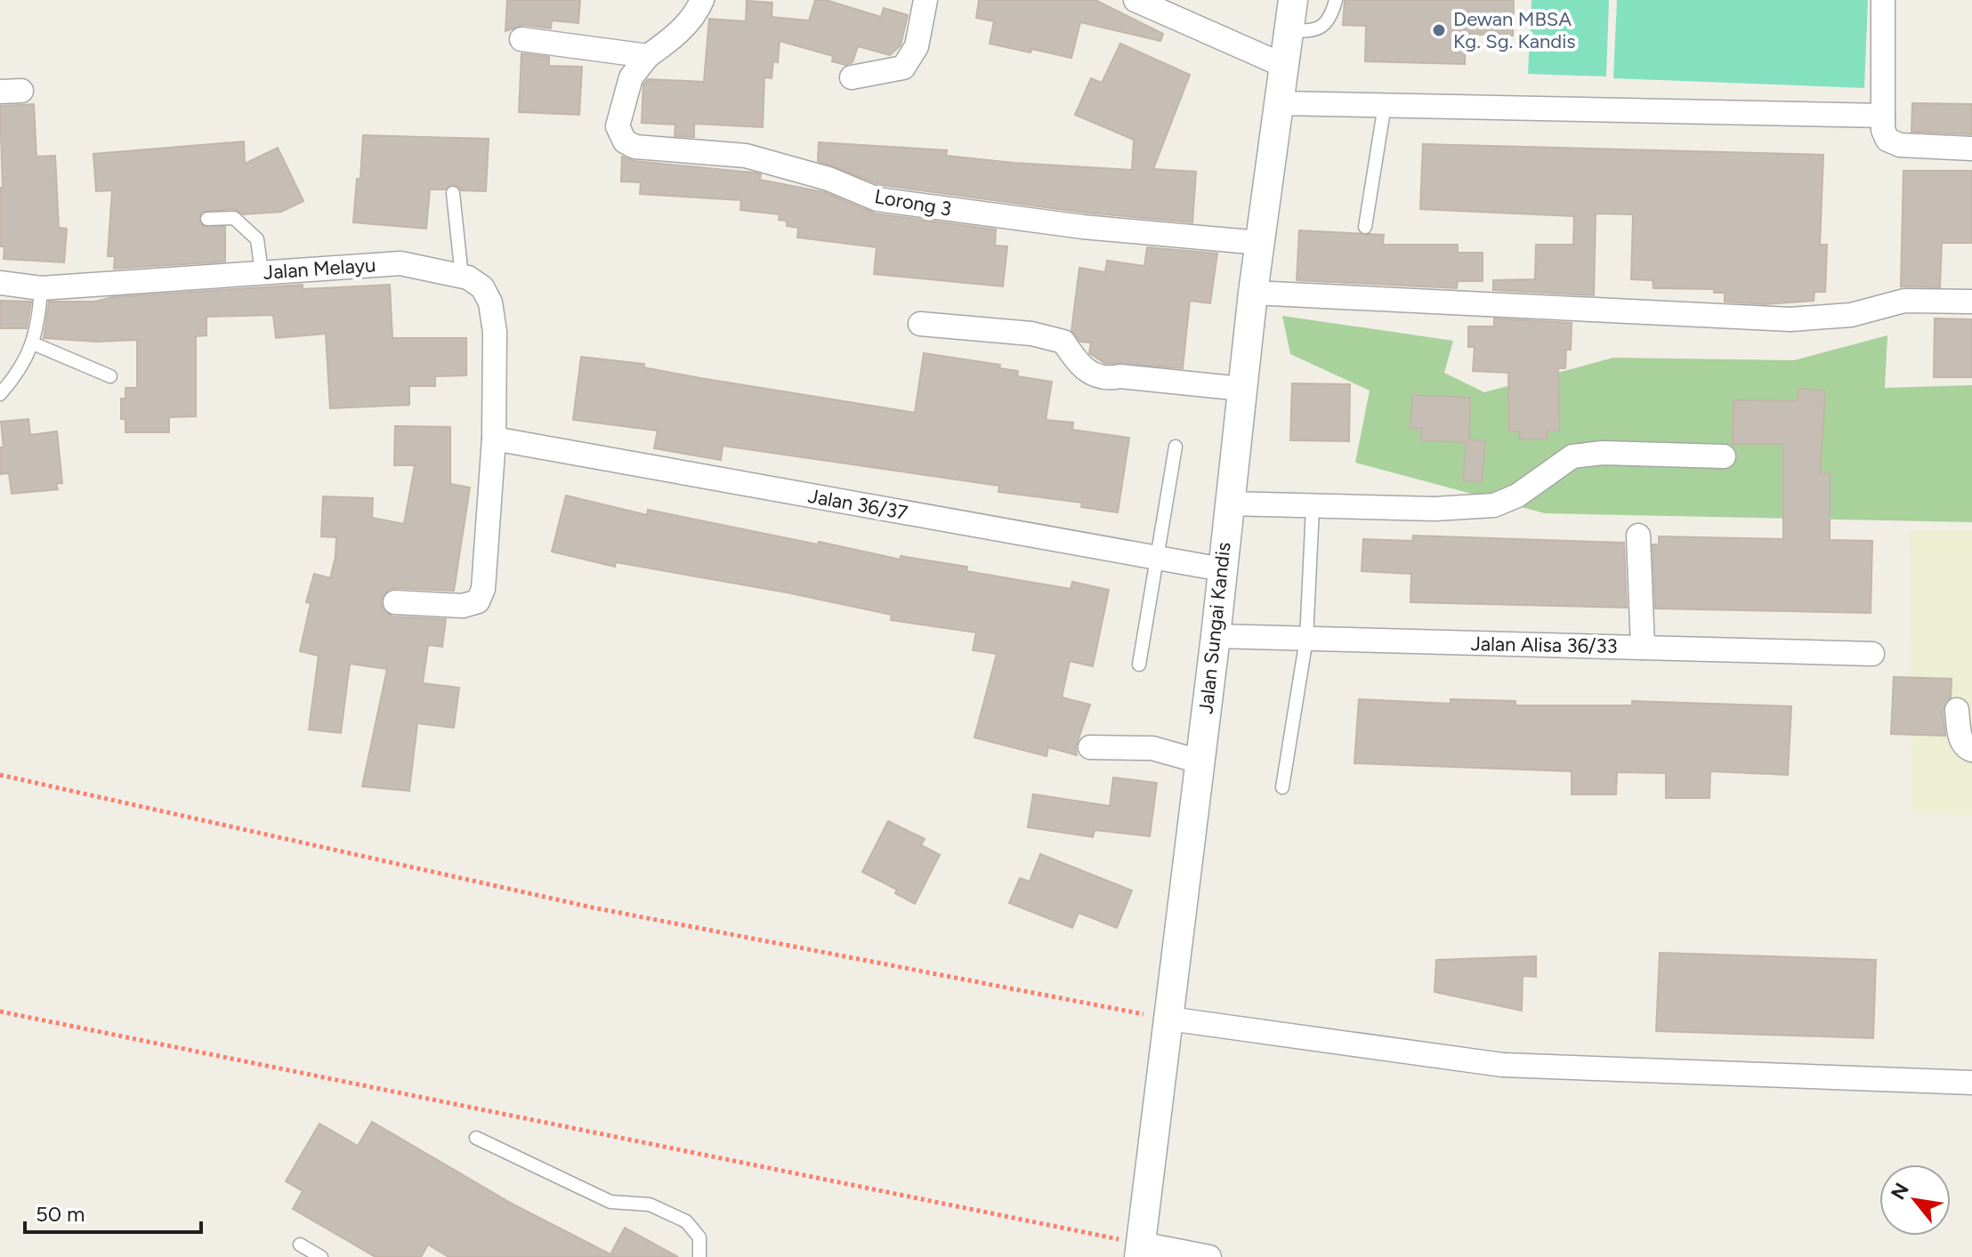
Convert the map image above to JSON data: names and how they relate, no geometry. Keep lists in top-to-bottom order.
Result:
{
  "streets": {
    "street": [
      "Lorong 3",
      "Jalan Melayu",
      "Jalan 36/37",
      "Jalan Sungai Kandis",
      "Jalan Alisa 36/33"
    ]
  },
  "crossings": [
    ["Lorong 3", "Jalan Sungai Kandis"],
    ["Jalan Melayu", "Jalan 36/37"],
    ["Jalan 36/37", "Jalan Sungai Kandis"],
    ["Jalan Sungai Kandis", "Jalan Alisa 36/33"]
  ],
  "places": ["Dewan MBSA Kg. Sg. Kandis"],
  "scale_bar": "50 m",
  "north": "top left"
}
